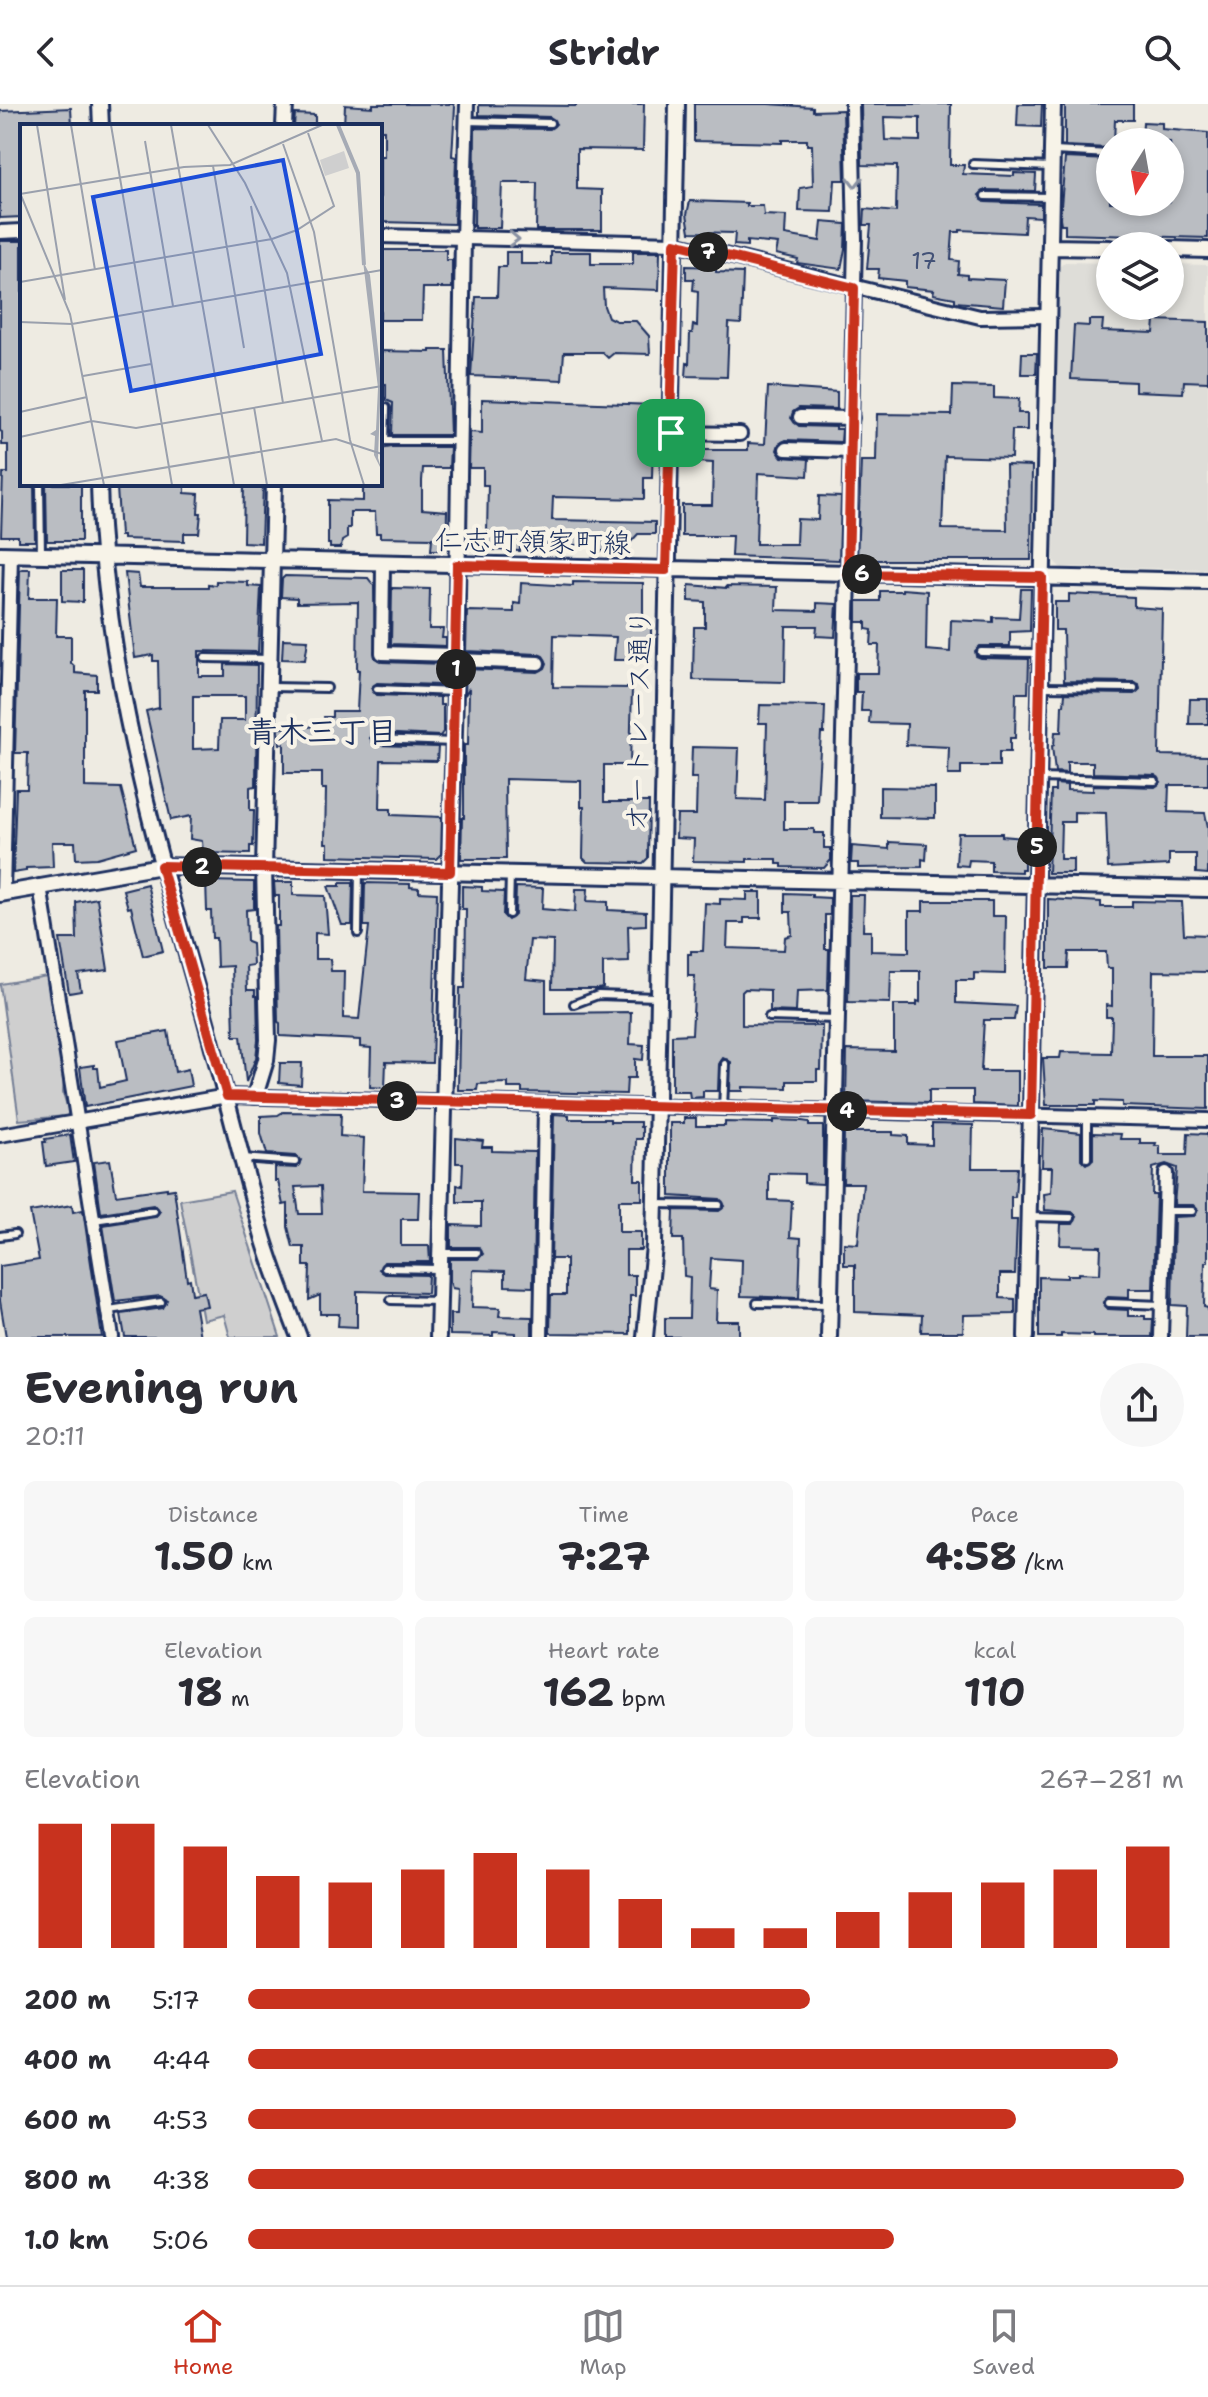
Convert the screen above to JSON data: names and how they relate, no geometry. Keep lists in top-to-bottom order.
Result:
{
  "streets": {
    "street": ["仁志町領家町線", "オートレース通り"]
  },
  "crossings": [
    ["仁志町領家町線", "オートレース通り"]
  ],
  "districts": ["青木三丁目"],
  "house_numbers": ["17"],
  "north": "bottom",
  "page": {
    "header": "Stridr",
    "pins": [
      "7",
      "6",
      "1",
      "5",
      "2",
      "3",
      "4"
    ],
    "heading": ["Evening run", "20:11"],
    "stats": [
      ["Distance", "1.50 km"],
      ["Time", "7:27"],
      ["Pace", "4:58 /km"],
      ["Elevation", "18 m"],
      ["Heart rate", "162 bpm"],
      ["kcal", "110"]
    ],
    "chart": ["Elevation", "267–281 m"],
    "list": [
      {
        "name": "200 m",
        "note": "5:17"
      },
      {
        "name": "400 m",
        "note": "4:44"
      },
      {
        "name": "600 m",
        "note": "4:53"
      },
      {
        "name": "800 m",
        "note": "4:38"
      },
      {
        "name": "1.0 km",
        "note": "5:06"
      }
    ],
    "tabs": ["Home", "Map", "Saved"]
  }
}
